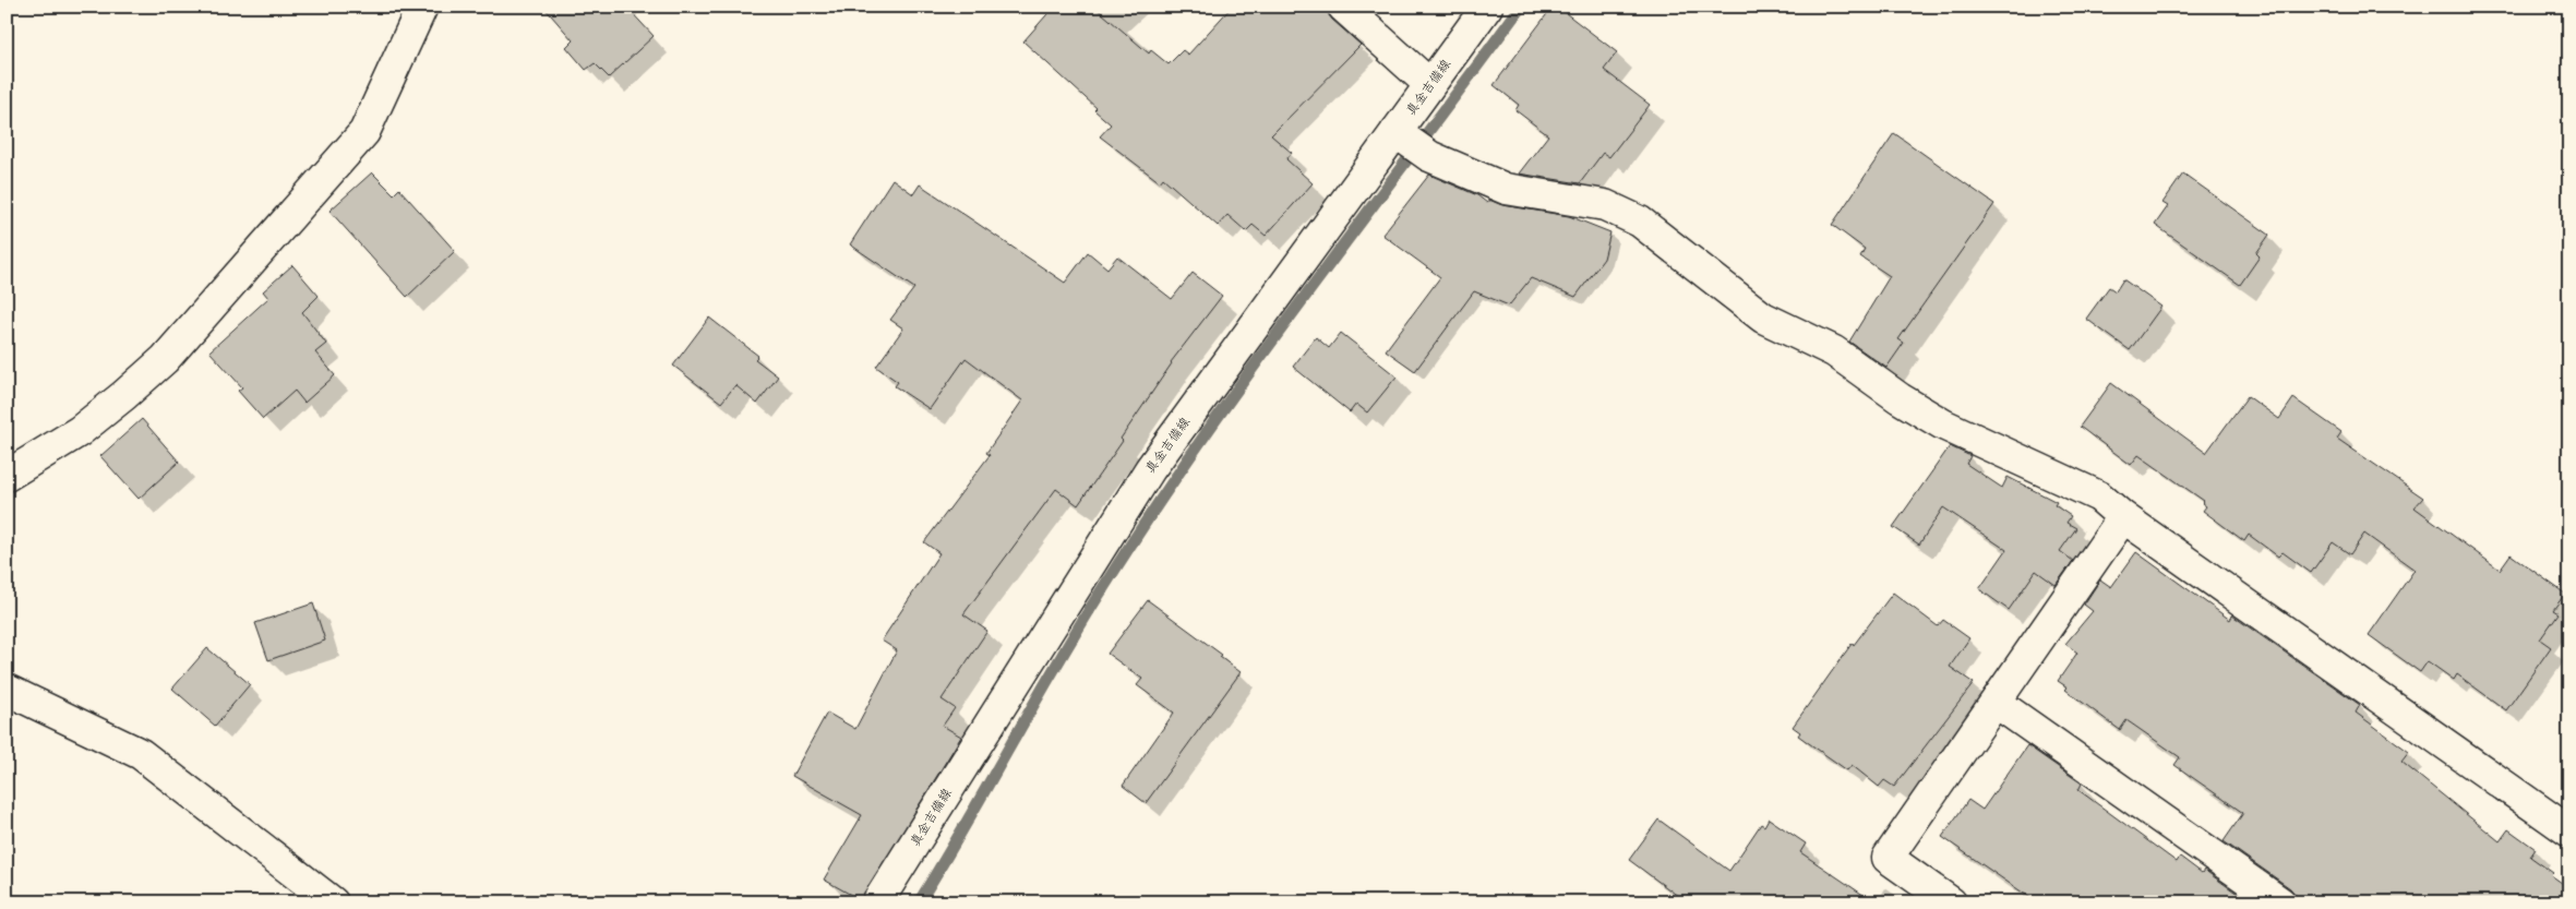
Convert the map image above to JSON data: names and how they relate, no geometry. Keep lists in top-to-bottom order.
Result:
{
  "streets": {
    "street": ["真金吉備線"]
  }
}
